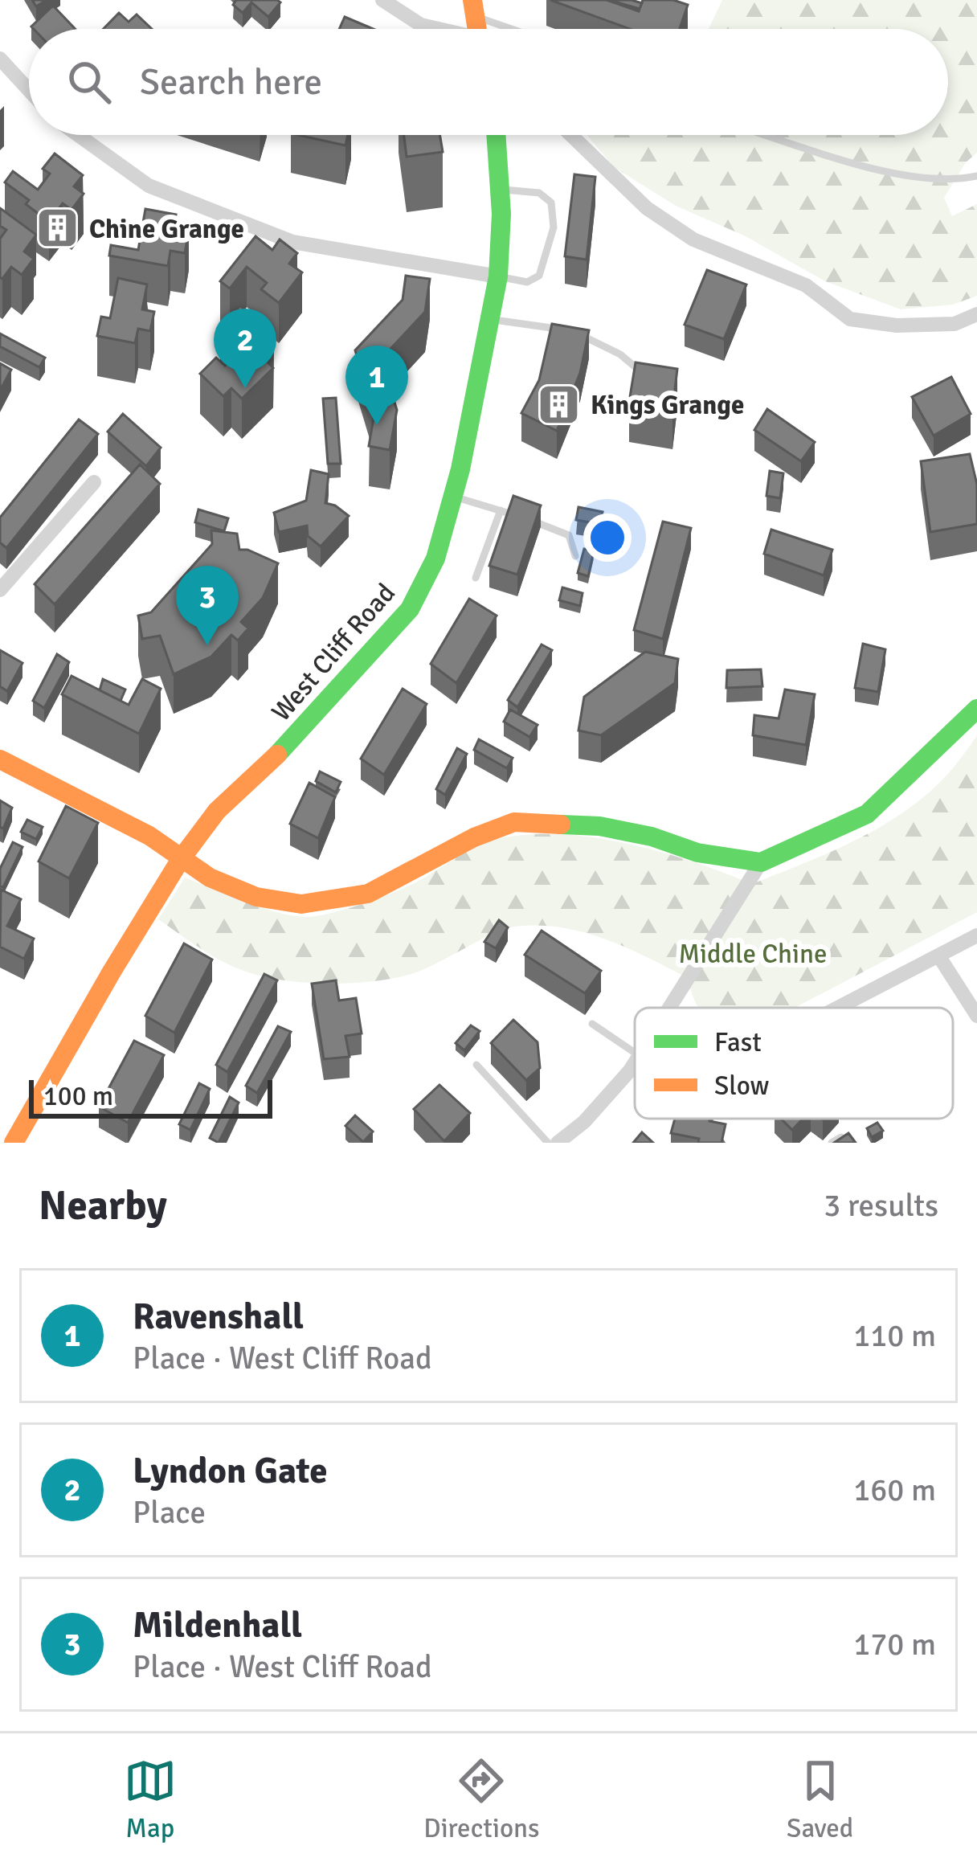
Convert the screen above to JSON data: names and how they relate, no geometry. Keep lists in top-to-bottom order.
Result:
{
  "streets": {
    "street": ["West Cliff Road"]
  },
  "parks": ["Middle Chine"],
  "places": {
    "building": ["Chine Grange", "Kings Grange"]
  },
  "legend": ["Fast", "Slow"],
  "scale_bar": "100 m",
  "page": {
    "search": "Search here",
    "pins": ["2", "1", "3"],
    "scale": "100 m",
    "heading": ["Nearby", "3 results"],
    "list": [
      {
        "mark": "1",
        "name": "Ravenshall",
        "note": "Place · West Cliff Road",
        "value": "110 m"
      },
      {
        "mark": "2",
        "name": "Lyndon Gate",
        "note": "Place",
        "value": "160 m"
      },
      {
        "mark": "3",
        "name": "Mildenhall",
        "note": "Place · West Cliff Road",
        "value": "170 m"
      }
    ],
    "nav": ["Map", "Directions", "Saved"]
  }
}
